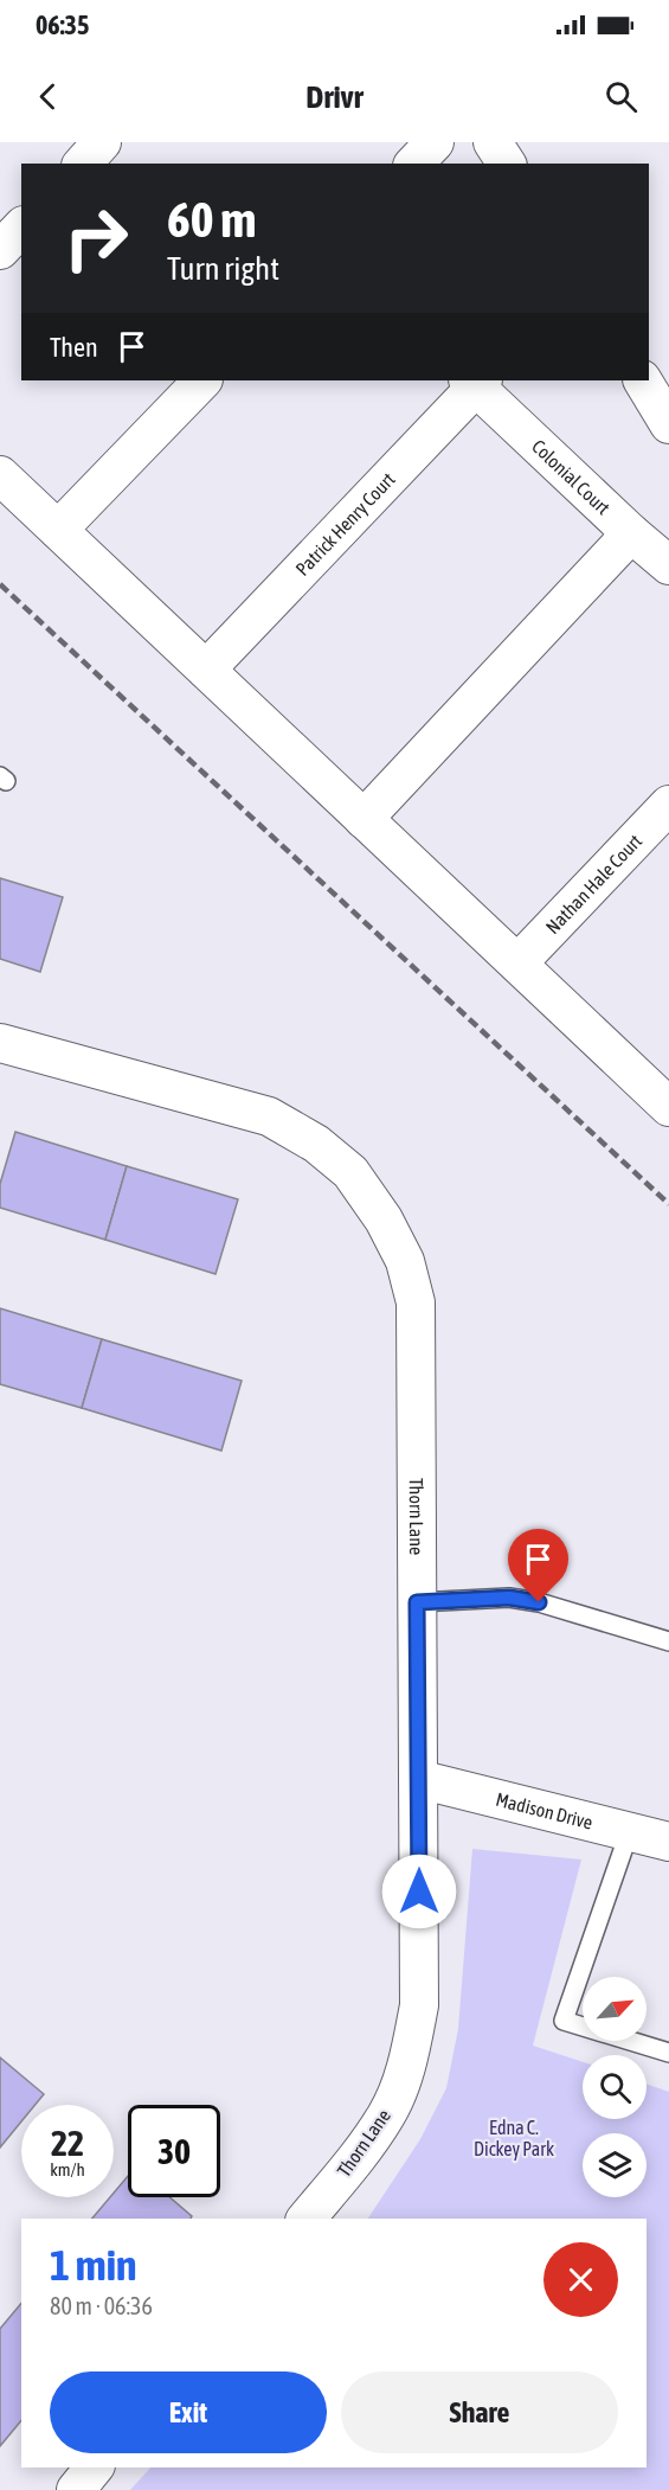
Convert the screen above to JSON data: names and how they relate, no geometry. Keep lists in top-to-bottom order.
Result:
{
  "streets": {
    "street": [
      "Colonial Court",
      "Patrick Henry Court",
      "Nathan Hale Court",
      "Thorn Lane",
      "Madison Drive"
    ]
  },
  "crossings": [
    ["Colonial Court", "Patrick Henry Court"],
    ["Thorn Lane", "Madison Drive"]
  ],
  "parks": ["Edna C. Dickey Park"],
  "north": "top right",
  "page": {
    "status": "06:35",
    "header": "Drivr",
    "turn": ["60 m", "Turn right"],
    "then": "Then",
    "speed": "22 km/h",
    "limit": "30",
    "heading": ["1 min", "80 m · 06:36"],
    "buttons": ["Exit", "Share"]
  }
}
